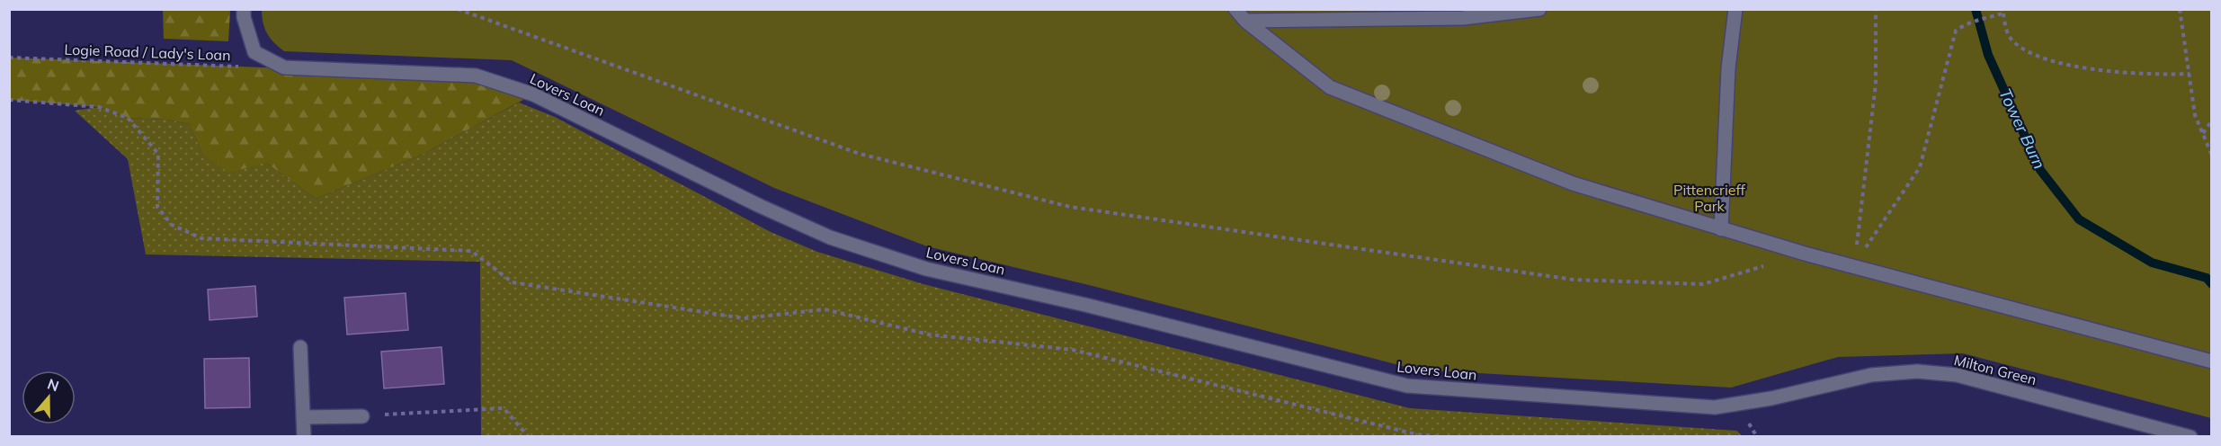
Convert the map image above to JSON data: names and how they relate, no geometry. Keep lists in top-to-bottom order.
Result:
{
  "streets": {
    "street": ["Lovers Loan", "Milton Green"],
    "path": ["Logie Road / Lady's Loan"]
  },
  "crossings": [
    ["Lovers Loan", "Milton Green"]
  ],
  "water": ["Tower Burn"],
  "parks": ["Pittencrieff Park"],
  "north": "top"
}
